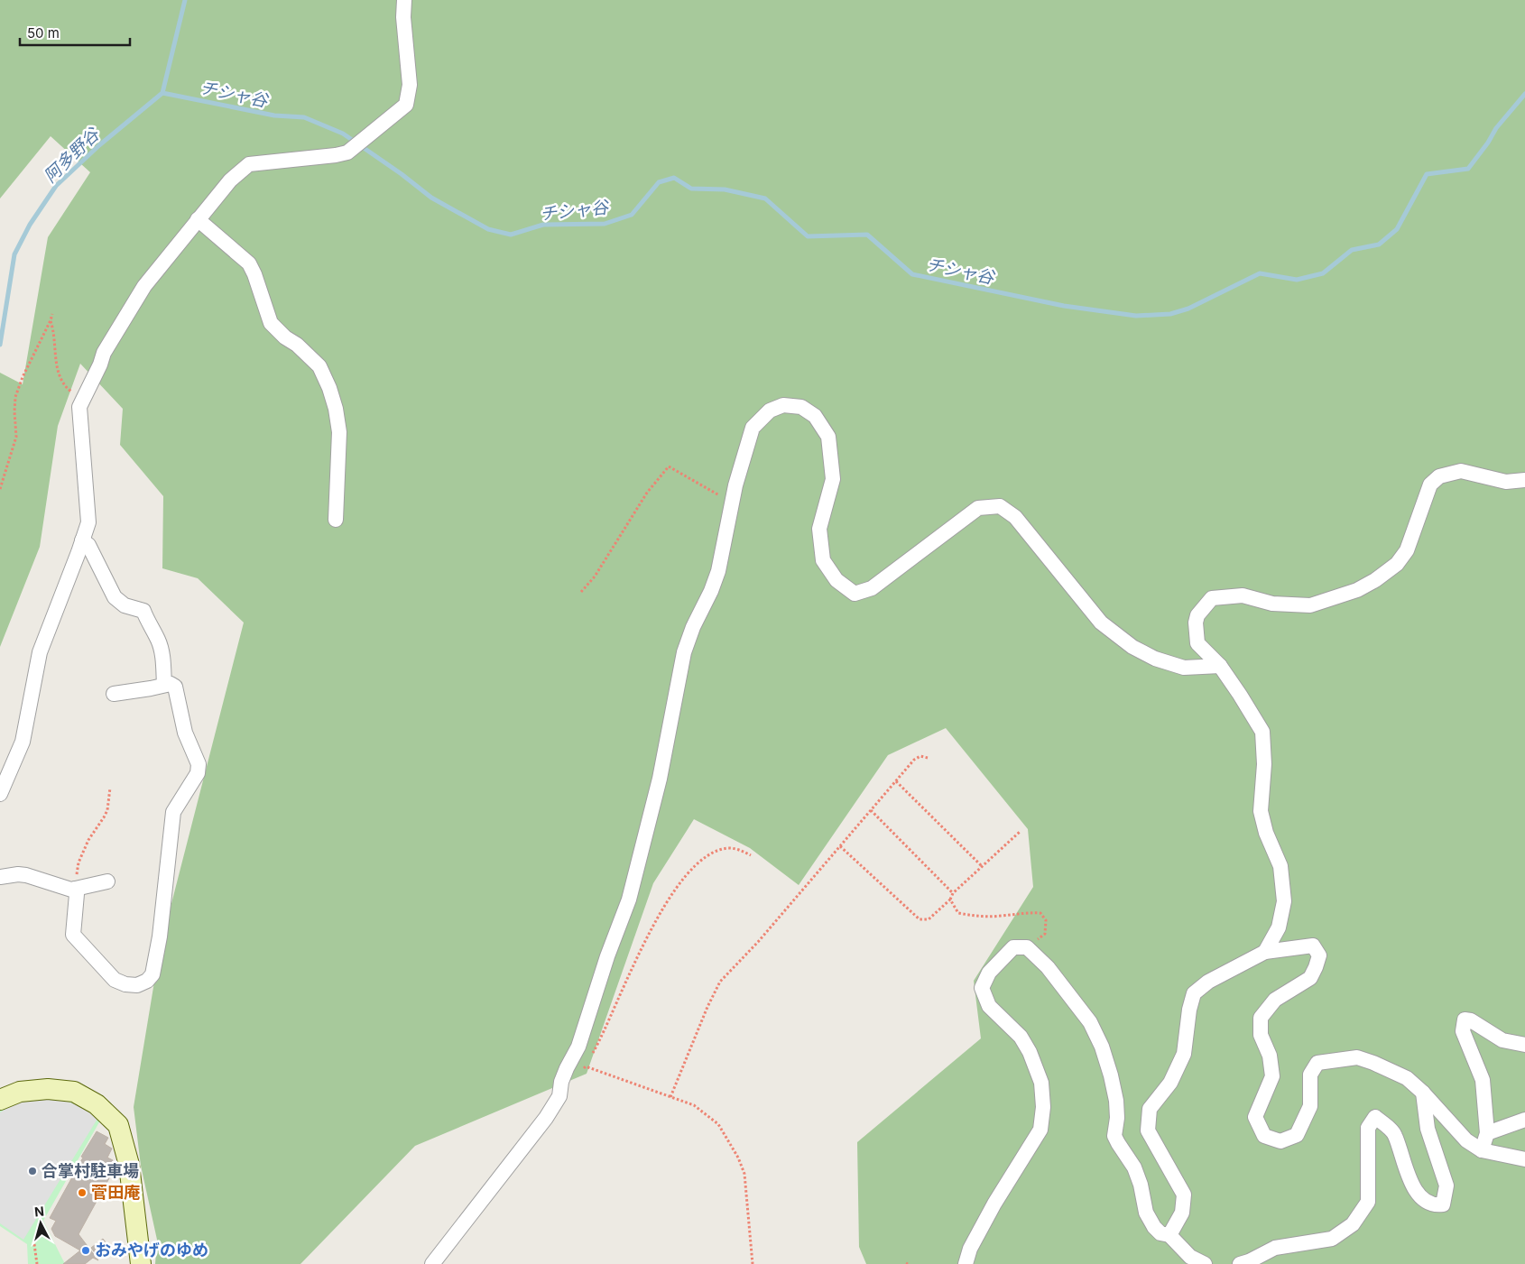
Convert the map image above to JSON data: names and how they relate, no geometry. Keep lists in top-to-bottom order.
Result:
{
  "water": ["チシャ谷", "阿多野谷"],
  "places": ["合掌村駐車場", "菅田庵", "おみやげのゆめ"],
  "scale_bar": "50 m",
  "north": "top"
}
